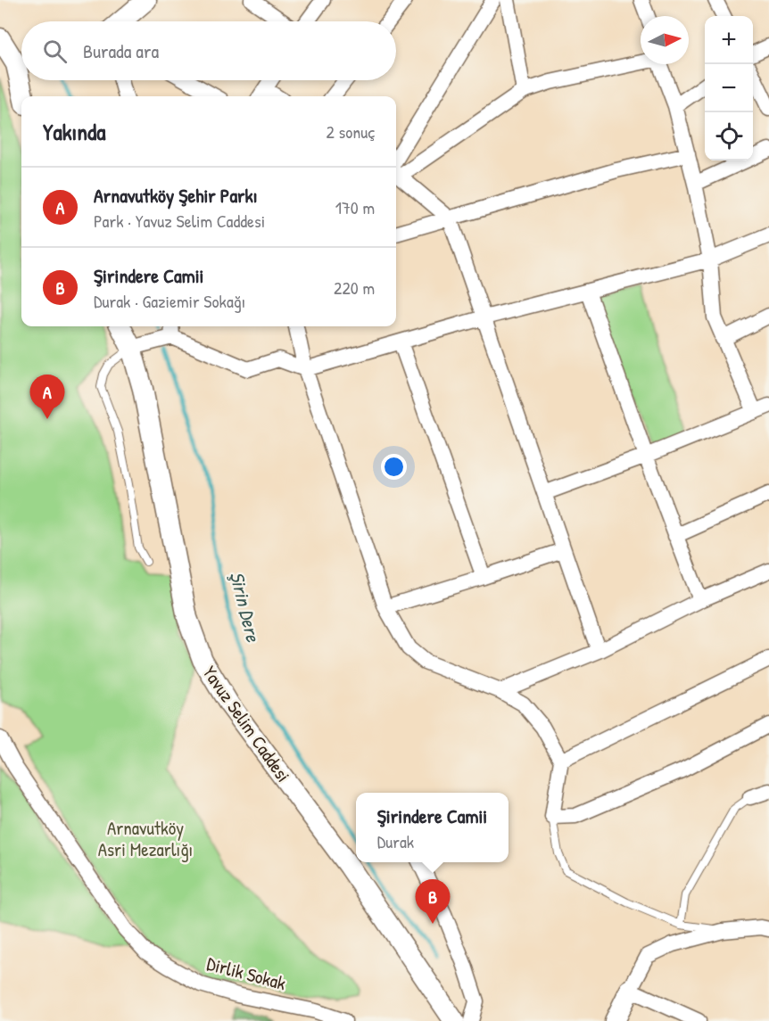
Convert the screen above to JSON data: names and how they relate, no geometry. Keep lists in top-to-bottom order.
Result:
{
  "streets": {
    "main road": ["Yavuz Selim Caddesi"],
    "street": ["Dirlik Sokak"]
  },
  "water": ["Şirin Dere"],
  "parks": ["Arnavutköy Asri Mezarlığı"],
  "north": "right",
  "page": {
    "map_buttons": ["+", "−"],
    "search": "Burada ara",
    "heading": ["Yakında", "2 sonuç"],
    "list": [
      {
        "mark": "A",
        "name": "Arnavutköy Şehir Parkı",
        "note": "Park · Yavuz Selim Caddesi",
        "value": "170 m"
      },
      {
        "mark": "B",
        "name": "Şirindere Camii",
        "note": "Durak · Gaziemir Sokağı",
        "value": "220 m"
      }
    ],
    "pins": ["A", "B"],
    "popup": ["Şirindere Camii", "Durak"]
  }
}
